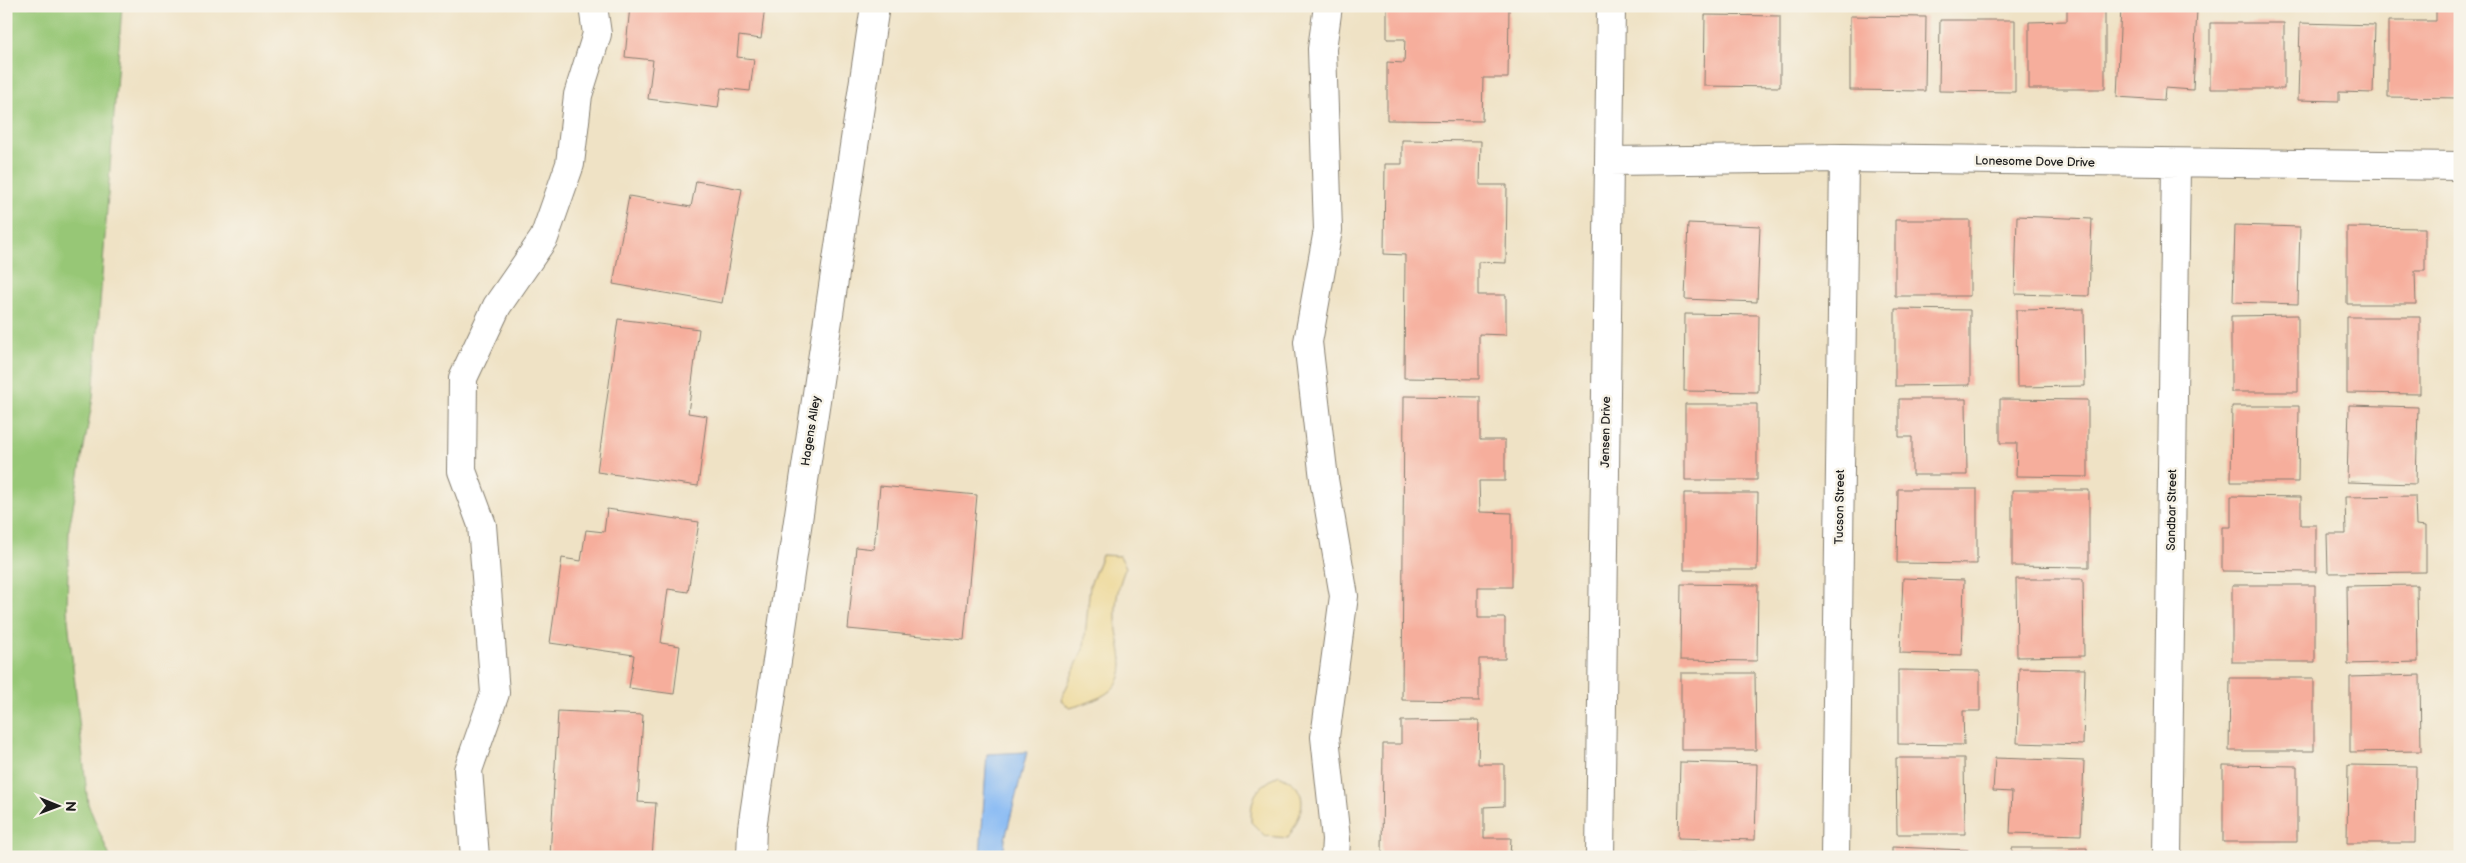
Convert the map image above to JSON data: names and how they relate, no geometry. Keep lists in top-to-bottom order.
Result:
{
  "streets": {
    "street": [
      "Lonesome Dove Drive",
      "Hagens Alley",
      "Jensen Drive",
      "Tucson Street",
      "Sandbar Street"
    ]
  },
  "crossings": [
    ["Lonesome Dove Drive", "Jensen Drive"],
    ["Lonesome Dove Drive", "Tucson Street"],
    ["Lonesome Dove Drive", "Sandbar Street"]
  ],
  "north": "right"
}
